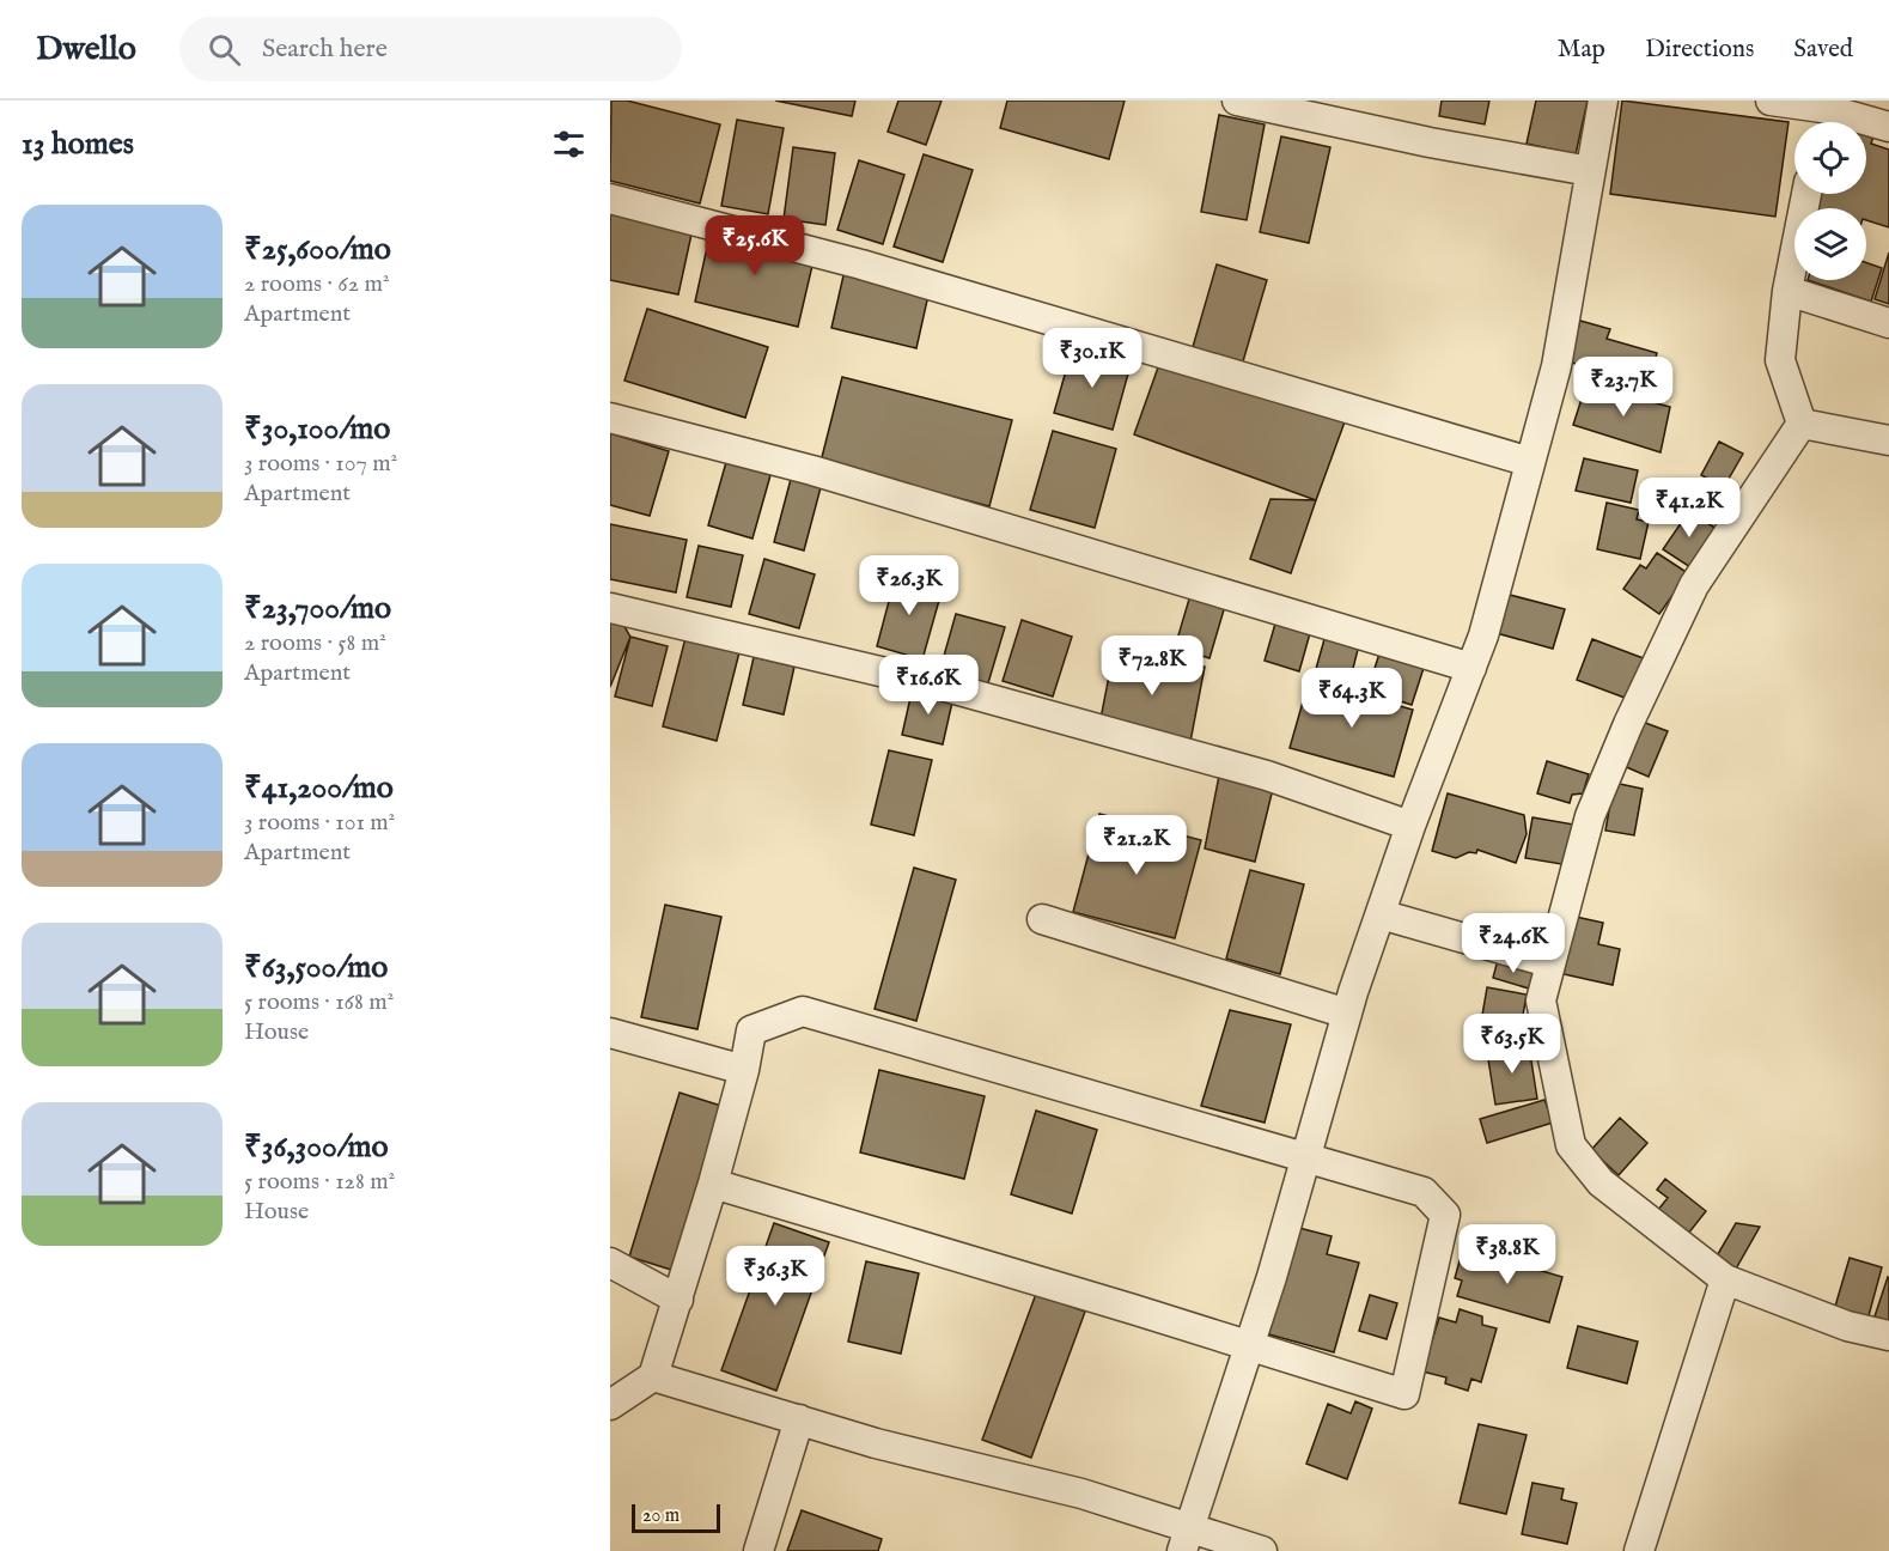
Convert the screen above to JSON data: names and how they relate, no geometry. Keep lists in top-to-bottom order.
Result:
{
  "scale_bar": "20 m",
  "page": {
    "header": "Dwello",
    "search": "Search here",
    "nav": ["Map", "Directions", "Saved"],
    "heading": "13 homes",
    "list": [
      {
        "name": "₹25,600/mo",
        "note": "2 rooms · 62 m² · Apartment"
      },
      {
        "name": "₹30,100/mo",
        "note": "3 rooms · 107 m² · Apartment"
      },
      {
        "name": "₹23,700/mo",
        "note": "2 rooms · 58 m² · Apartment"
      },
      {
        "name": "₹41,200/mo",
        "note": "3 rooms · 101 m² · Apartment"
      },
      {
        "name": "₹63,500/mo",
        "note": "5 rooms · 168 m² · House"
      },
      {
        "name": "₹36,300/mo",
        "note": "5 rooms · 128 m² · House"
      }
    ],
    "price": [
      "₹25.6K",
      "₹30.1K",
      "₹23.7K",
      "₹41.2K",
      "₹26.3K",
      "₹72.8K",
      "₹16.6K",
      "₹64.3K",
      "₹21.2K",
      "₹24.6K",
      "₹63.5K",
      "₹38.8K",
      "₹36.3K"
    ],
    "scale": "20 m"
  }
}
